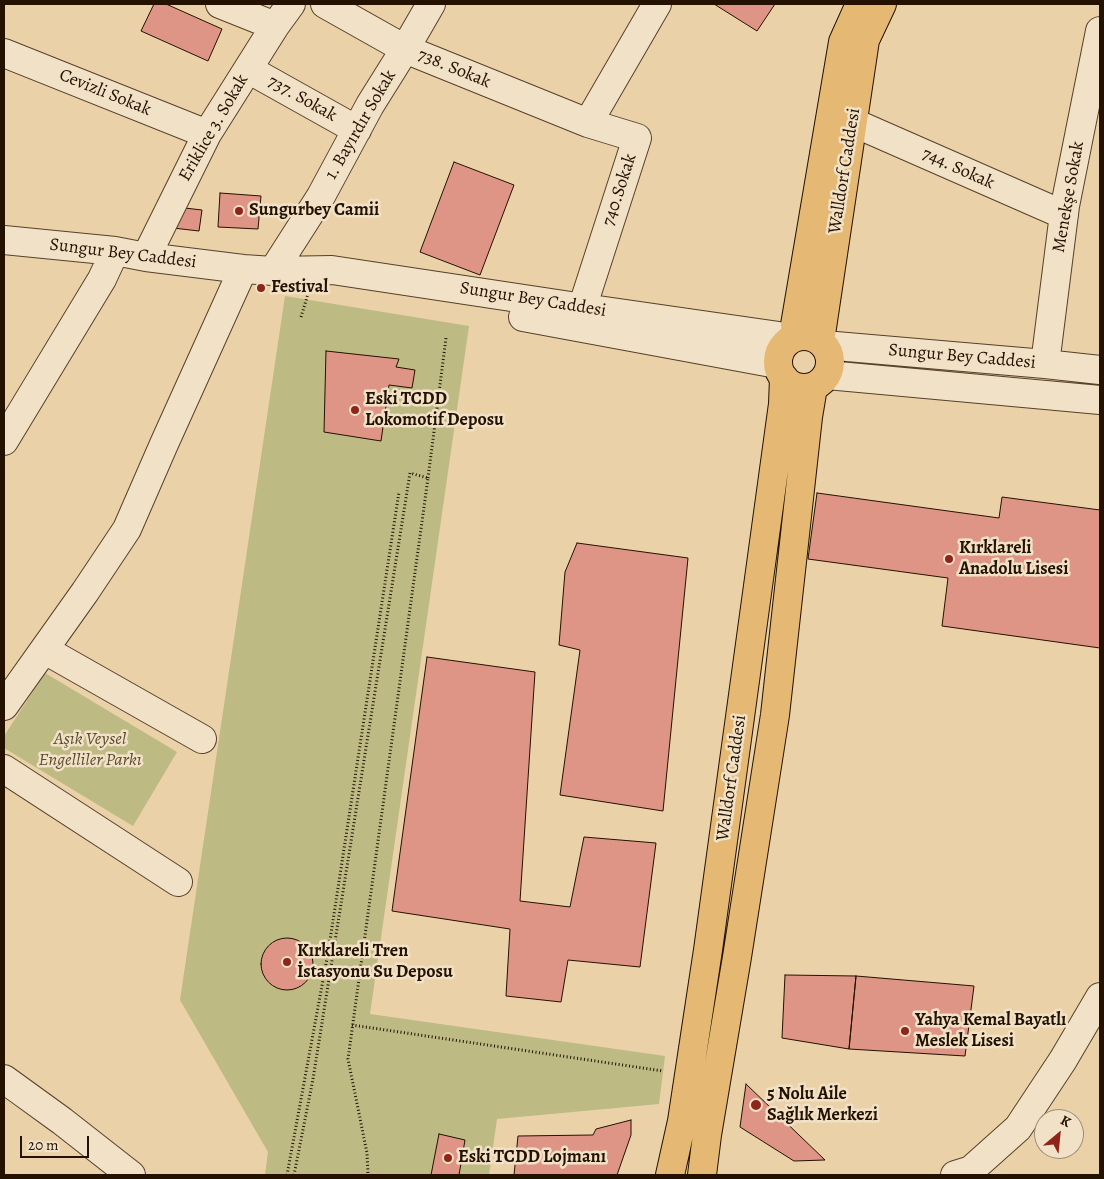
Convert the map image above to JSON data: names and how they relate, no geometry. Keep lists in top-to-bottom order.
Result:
{
  "streets": {
    "main road": ["Walldorf Caddesi"],
    "street": [
      "738. Sokak",
      "Cevizli Sokak",
      "737. Sokak",
      "1. Bayırdır Sokak",
      "Eriklice 3. Sokak",
      "744. Sokak",
      "740.Sokak",
      "Menekşe Sokak",
      "Sungur Bey Caddesi"
    ]
  },
  "crossings": [
    ["738. Sokak", "1. Bayırdır Sokak"],
    ["738. Sokak", "740.Sokak"],
    ["Cevizli Sokak", "Eriklice 3. Sokak"],
    ["737. Sokak", "1. Bayırdır Sokak"],
    ["737. Sokak", "Eriklice 3. Sokak"],
    ["1. Bayırdır Sokak", "Sungur Bey Caddesi"],
    ["Eriklice 3. Sokak", "Sungur Bey Caddesi"],
    ["744. Sokak", "Walldorf Caddesi"],
    ["744. Sokak", "Menekşe Sokak"],
    ["Walldorf Caddesi", "Sungur Bey Caddesi"],
    ["740.Sokak", "Sungur Bey Caddesi"],
    ["Menekşe Sokak", "Sungur Bey Caddesi"]
  ],
  "parks": ["Aşık Veysel Engelliler Parkı"],
  "places": [
    "Sungurbey Camii",
    "Festival",
    "Eski TCDD Lokomotif Deposu",
    "Kırklareli Anadolu Lisesi",
    "Kırklareli Tren İstasyonu Su Deposu",
    "Yahya Kemal Bayatlı Meslek Lisesi",
    "5 Nolu Aile Sağlık Merkezi",
    "Eski TCDD Lojmanı"
  ],
  "scale_bar": "20 m",
  "north": "top right"
}
